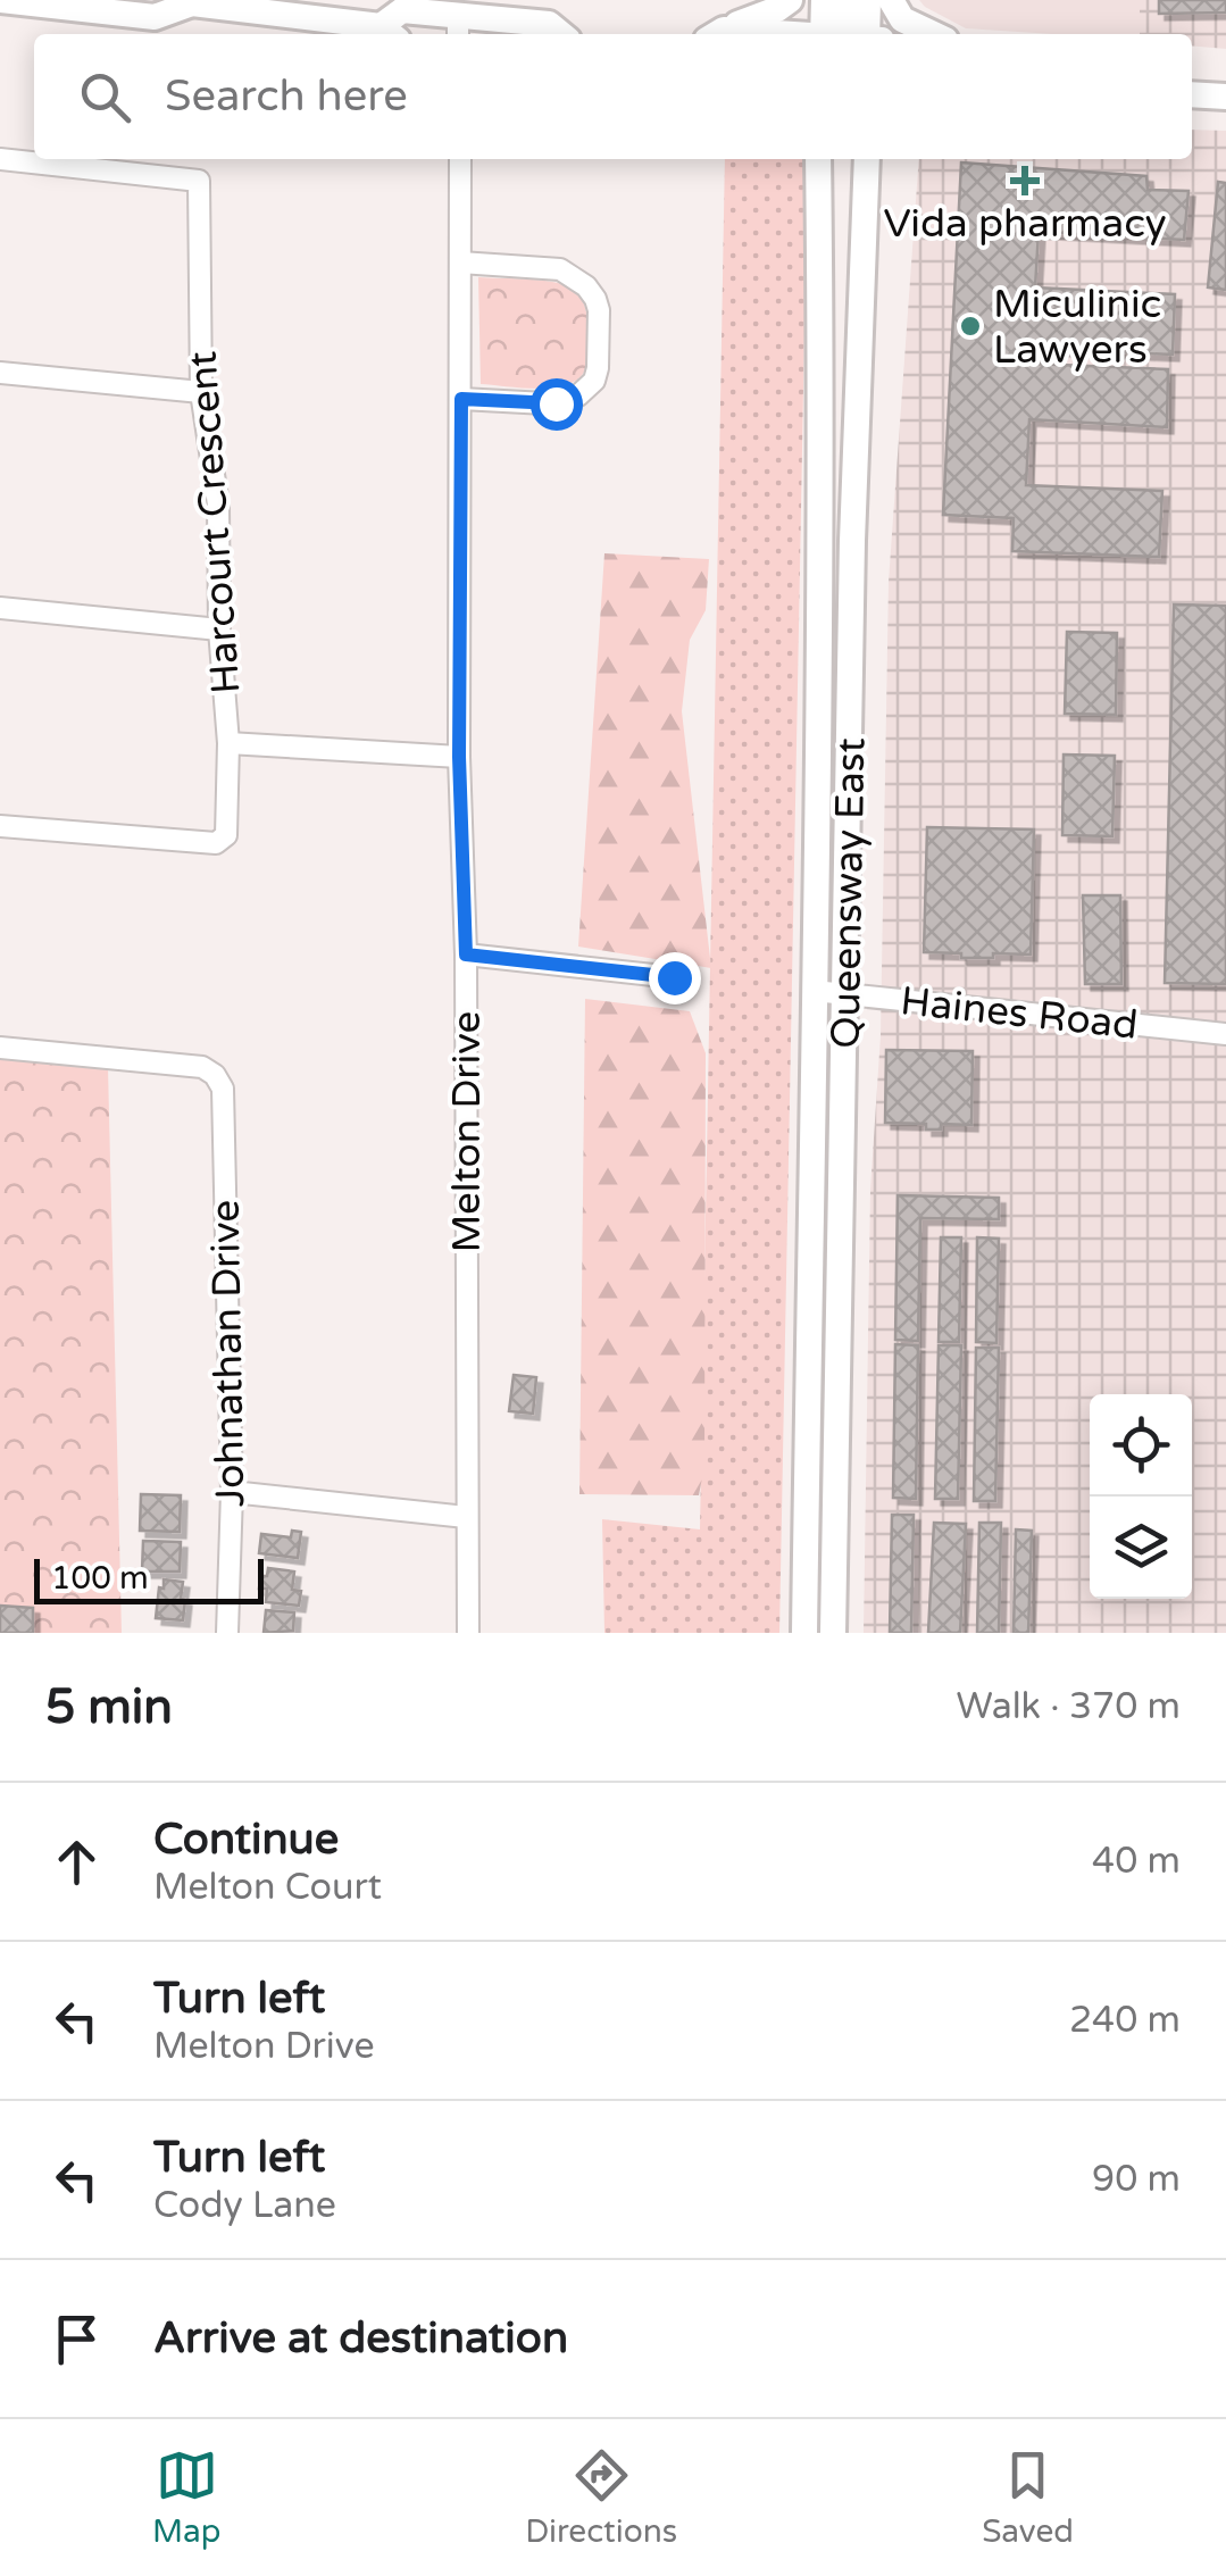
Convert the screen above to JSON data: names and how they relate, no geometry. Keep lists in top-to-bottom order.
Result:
{
  "streets": {
    "main road": ["Queensway East"],
    "street": [
      "Harcourt Crescent",
      "Haines Road",
      "Melton Drive",
      "Johnathan Drive"
    ]
  },
  "crossings": [
    ["Queensway East", "Haines Road"]
  ],
  "places": {
    "health": ["Vida pharmacy"],
    "other": ["Miculinic Lawyers"]
  },
  "scale_bar": "100 m",
  "page": {
    "search": "Search here",
    "scale": "100 m",
    "heading": ["5 min", "Walk · 370 m"],
    "list": [
      ["Continue", "Melton Court", "40 m"],
      ["Turn left", "Melton Drive", "240 m"],
      ["Turn left", "Cody Lane", "90 m"],
      "Arrive at destination"
    ],
    "nav": ["Map", "Directions", "Saved"]
  }
}
